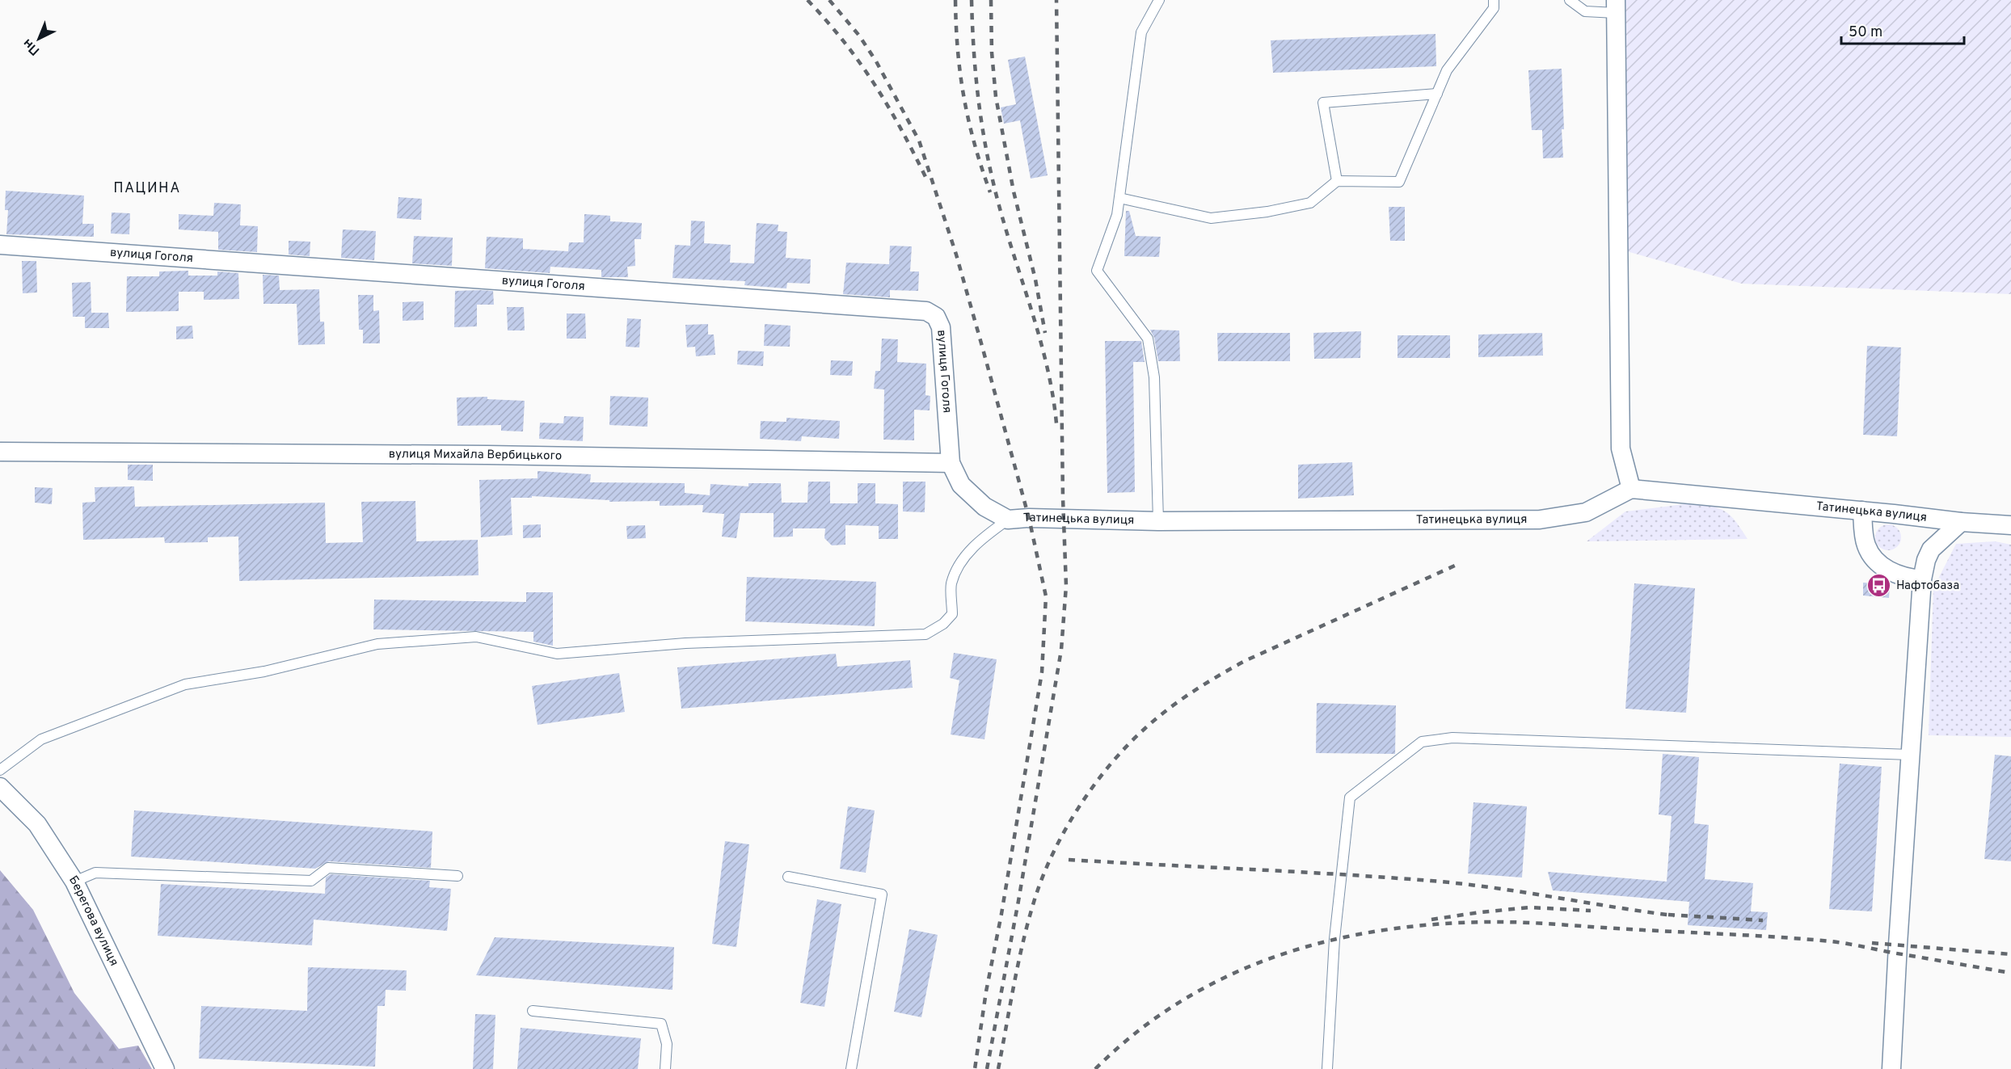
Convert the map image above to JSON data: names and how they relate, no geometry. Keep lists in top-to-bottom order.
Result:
{
  "streets": {
    "street": [
      "вулиця Гоголя",
      "вулиця Михайла Вербицького",
      "Татинецька вулиця",
      "Берегова вулиця"
    ]
  },
  "crossings": [
    ["вулиця Гоголя", "вулиця Михайла Вербицького"],
    ["вулиця Гоголя", "Татинецька вулиця"],
    ["вулиця Михайла Вербицького", "Татинецька вулиця"]
  ],
  "districts": ["ПАЦИНА"],
  "places": {
    "bus stop": ["Нафтобаза"]
  },
  "scale_bar": "50 m",
  "north": "bottom left"
}
